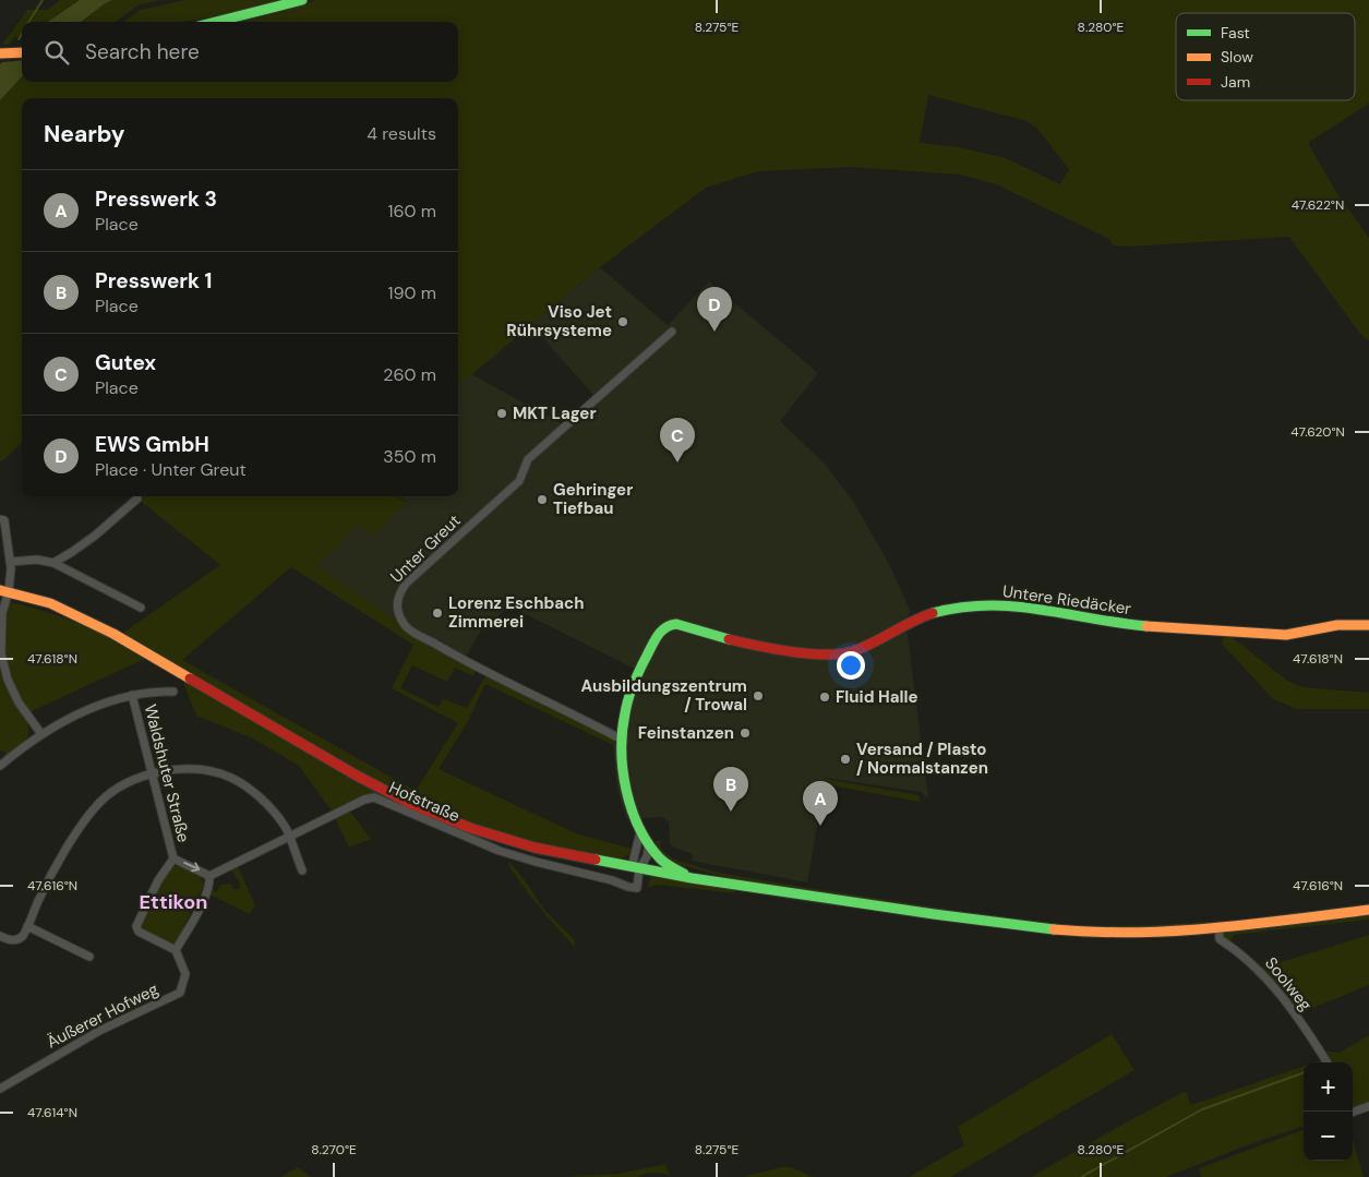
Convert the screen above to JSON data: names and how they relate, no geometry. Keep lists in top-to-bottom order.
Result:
{
  "streets": {
    "main road": ["Untere Riedäcker"],
    "street": [
      "Unter Greut",
      "Waldshuter Straße",
      "Hofstraße",
      "Soolweg",
      "Äußerer Hofweg"
    ]
  },
  "crossings": [
    ["Unter Greut", "Untere Riedäcker"],
    ["Untere Riedäcker", "Hofstraße"]
  ],
  "districts": ["Ettikon"],
  "places": [
    "Viso Jet Rührsysteme",
    "MKT Lager",
    "Gehringer Tiefbau",
    "Lorenz Eschbach Zimmerei",
    "Ausbildungszentrum / Trowal",
    "Fluid Halle",
    "Feinstanzen",
    "Versand / Plasto / Normalstanzen"
  ],
  "legend": ["Fast", "Slow", "Jam"],
  "page": {
    "search": "Search here",
    "heading": ["Nearby", "4 results"],
    "list": [
      {
        "mark": "A",
        "name": "Presswerk 3",
        "note": "Place",
        "value": "160 m"
      },
      {
        "mark": "B",
        "name": "Presswerk 1",
        "note": "Place",
        "value": "190 m"
      },
      {
        "mark": "C",
        "name": "Gutex",
        "note": "Place",
        "value": "260 m"
      },
      {
        "mark": "D",
        "name": "EWS GmbH",
        "note": "Place · Unter Greut",
        "value": "350 m"
      }
    ],
    "pins": [
      "D",
      "C",
      "B",
      "A"
    ],
    "map_buttons": ["+", "−"]
  },
  "coordinates": [
    "8.275°E",
    "8.280°E",
    "47.622°N",
    "47.620°N",
    "47.618°N",
    "47.616°N",
    "47.614°N",
    "8.270°E"
  ]
}
